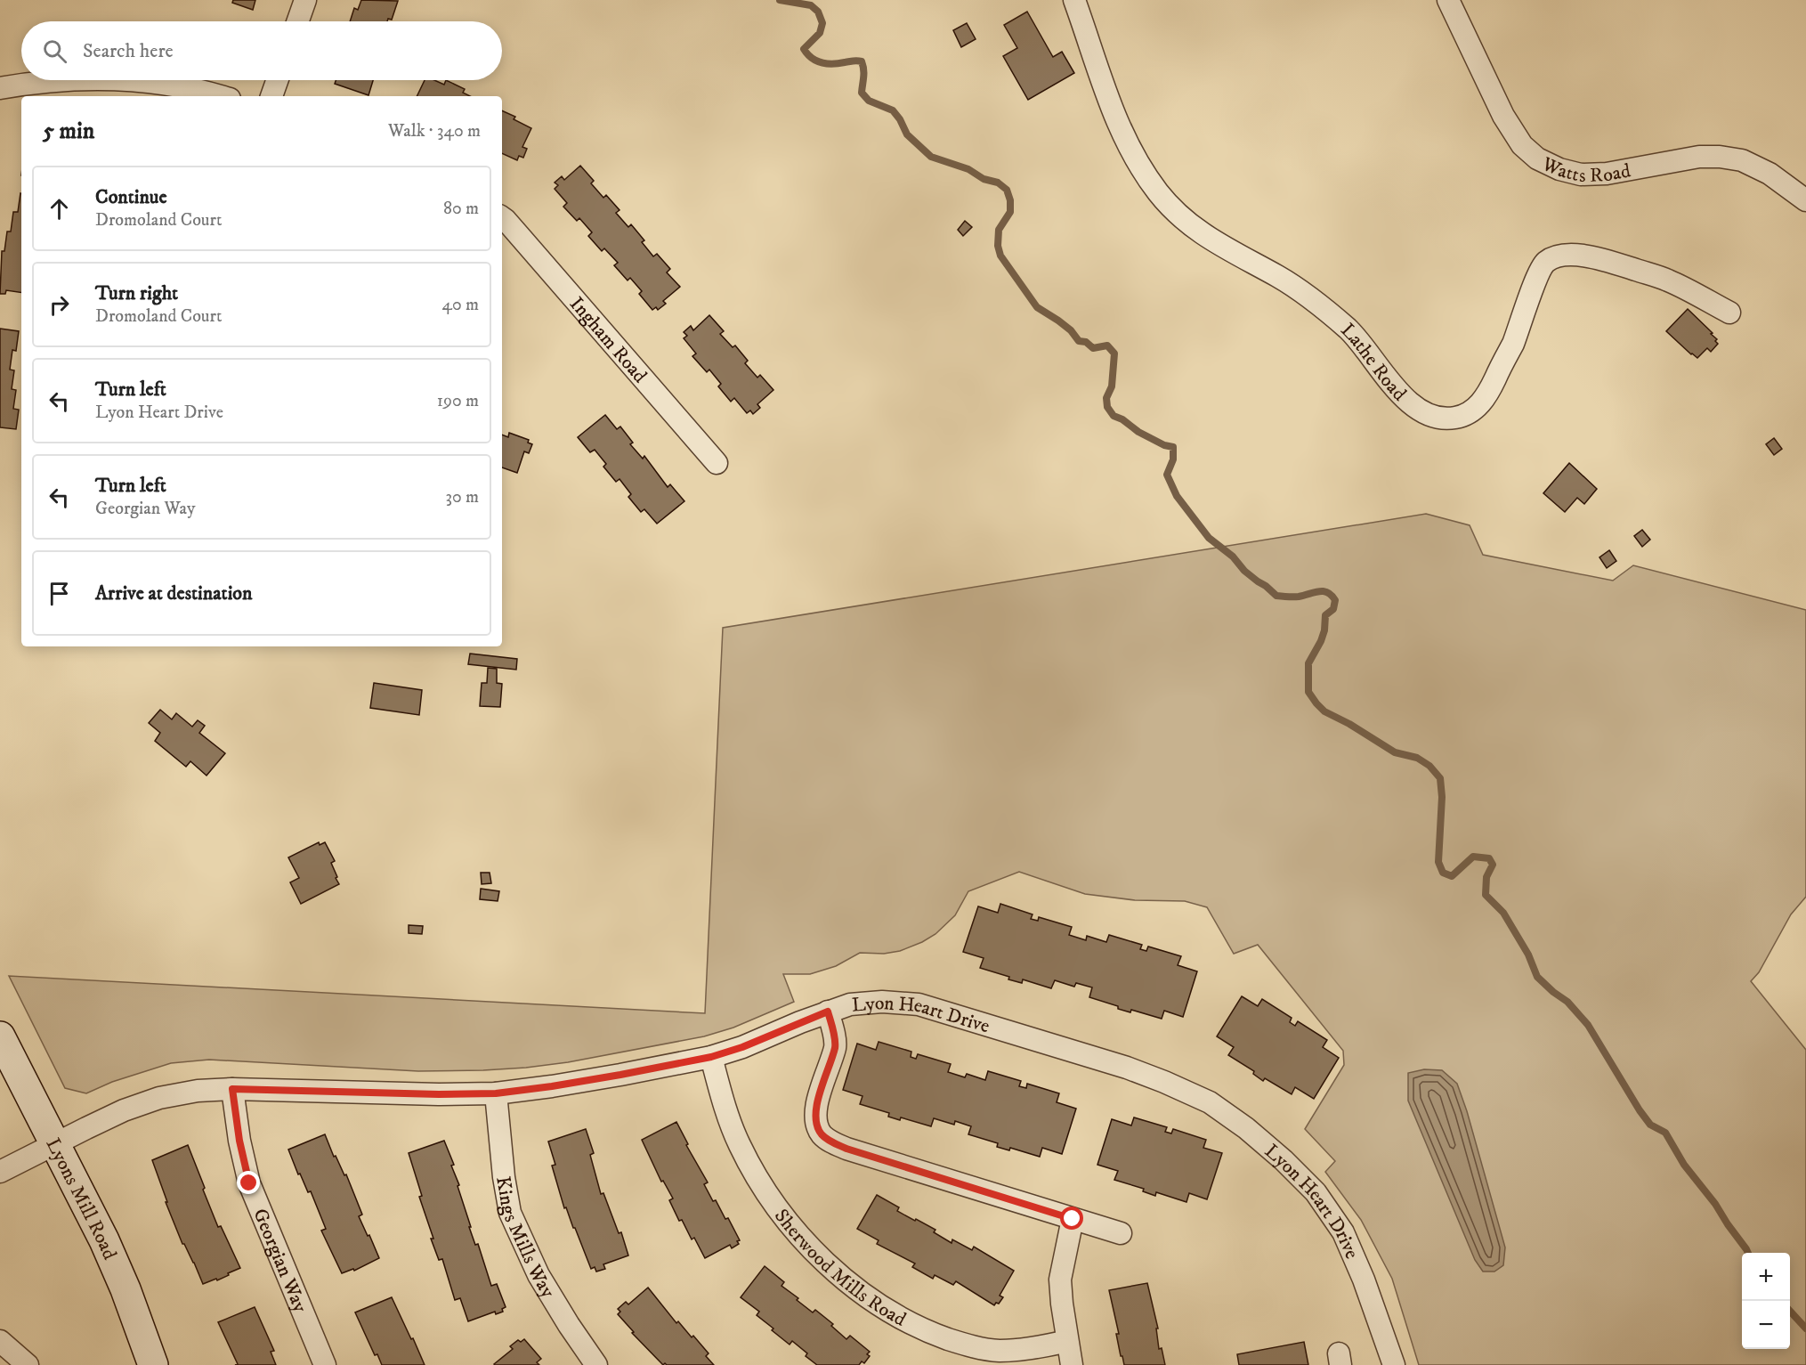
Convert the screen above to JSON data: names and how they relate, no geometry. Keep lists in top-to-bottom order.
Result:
{
  "streets": {
    "main road": ["Lyons Mill Road"],
    "street": [
      "Watts Road",
      "Ingham Road",
      "Lathe Road",
      "Lyon Heart Drive",
      "Kings Mills Way",
      "Georgian Way",
      "Sherwood Mills Road"
    ]
  },
  "crossings": [
    ["Lyon Heart Drive", "Lyons Mill Road"],
    ["Lyon Heart Drive", "Kings Mills Way"],
    ["Lyon Heart Drive", "Georgian Way"],
    ["Lyon Heart Drive", "Sherwood Mills Road"]
  ],
  "page": {
    "search": "Search here",
    "heading": ["5 min", "Walk · 340 m"],
    "list": [
      ["Continue", "Dromoland Court", "80 m"],
      ["Turn right", "Dromoland Court", "40 m"],
      ["Turn left", "Lyon Heart Drive", "190 m"],
      ["Turn left", "Georgian Way", "30 m"],
      "Arrive at destination"
    ],
    "map_buttons": ["+", "−"]
  }
}
